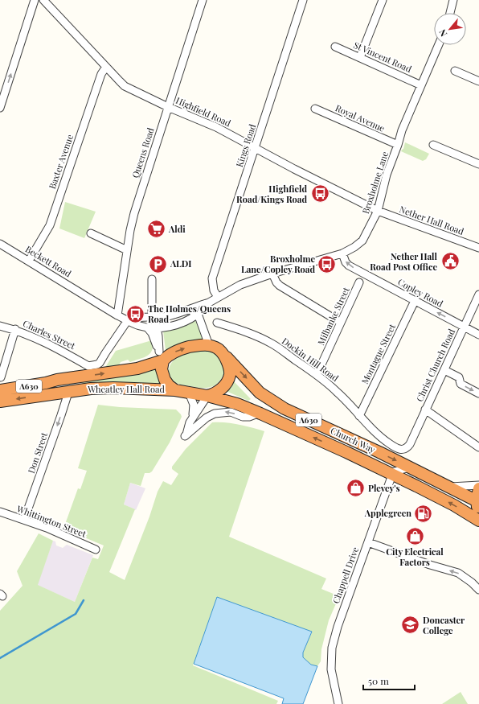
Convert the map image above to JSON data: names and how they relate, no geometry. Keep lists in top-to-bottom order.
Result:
{
  "streets": {
    "highway": ["A630", "Wheatley Hall Road", "Church Way"],
    "street": [
      "St Vincent Road",
      "Highfield Road",
      "Royal Avenue",
      "Kings Road",
      "Queens Road",
      "Baxter Avenue",
      "Broxholme Lane",
      "Nether Hall Road",
      "Beckett Road",
      "Copley Road",
      "Milbanke Street",
      "Charles Street",
      "Montague Street",
      "Dockin Hill Road",
      "Christ Church Road",
      "Don Street",
      "Whittington Street",
      "Chappell Drive"
    ]
  },
  "crossings": [
    ["St Vincent Road", "Broxholme Lane"],
    ["Highfield Road", "Kings Road"],
    ["Highfield Road", "Queens Road"],
    ["Highfield Road", "Baxter Avenue"],
    ["Highfield Road", "Broxholme Lane"],
    ["Highfield Road", "Nether Hall Road"],
    ["Royal Avenue", "Broxholme Lane"],
    ["Kings Road", "Broxholme Lane"],
    ["Queens Road", "Beckett Road"],
    ["Baxter Avenue", "Beckett Road"],
    ["Broxholme Lane", "Nether Hall Road"],
    ["Broxholme Lane", "Beckett Road"],
    ["Broxholme Lane", "Copley Road"],
    ["Copley Road", "Montague Street"],
    ["Copley Road", "Christ Church Road"],
    ["Milbanke Street", "Dockin Hill Road"],
    ["Montague Street", "Dockin Hill Road"],
    ["Dockin Hill Road", "Christ Church Road"],
    ["Wheatley Hall Road", "Church Way"],
    ["Wheatley Hall Road", "Don Street"],
    ["Church Way", "Chappell Drive"],
    ["Don Street", "Whittington Street"]
  ],
  "one_way": ["Don Street"],
  "places": {
    "bus stop": ["Highfield Road/Kings Road", "Broxholme Lane/Copley Road", "The Holmes/Queens Road"],
    "supermarket": ["Aldi"],
    "public building": ["Nether Hall Road Post Office"],
    "parking": ["ALDI"],
    "shop": ["Plevey's", "City Electrical Factors"],
    "fuel station": ["Applegreen"],
    "school or university": ["Doncaster College"]
  },
  "scale_bar": "50 m",
  "north": "bottom left"
}
